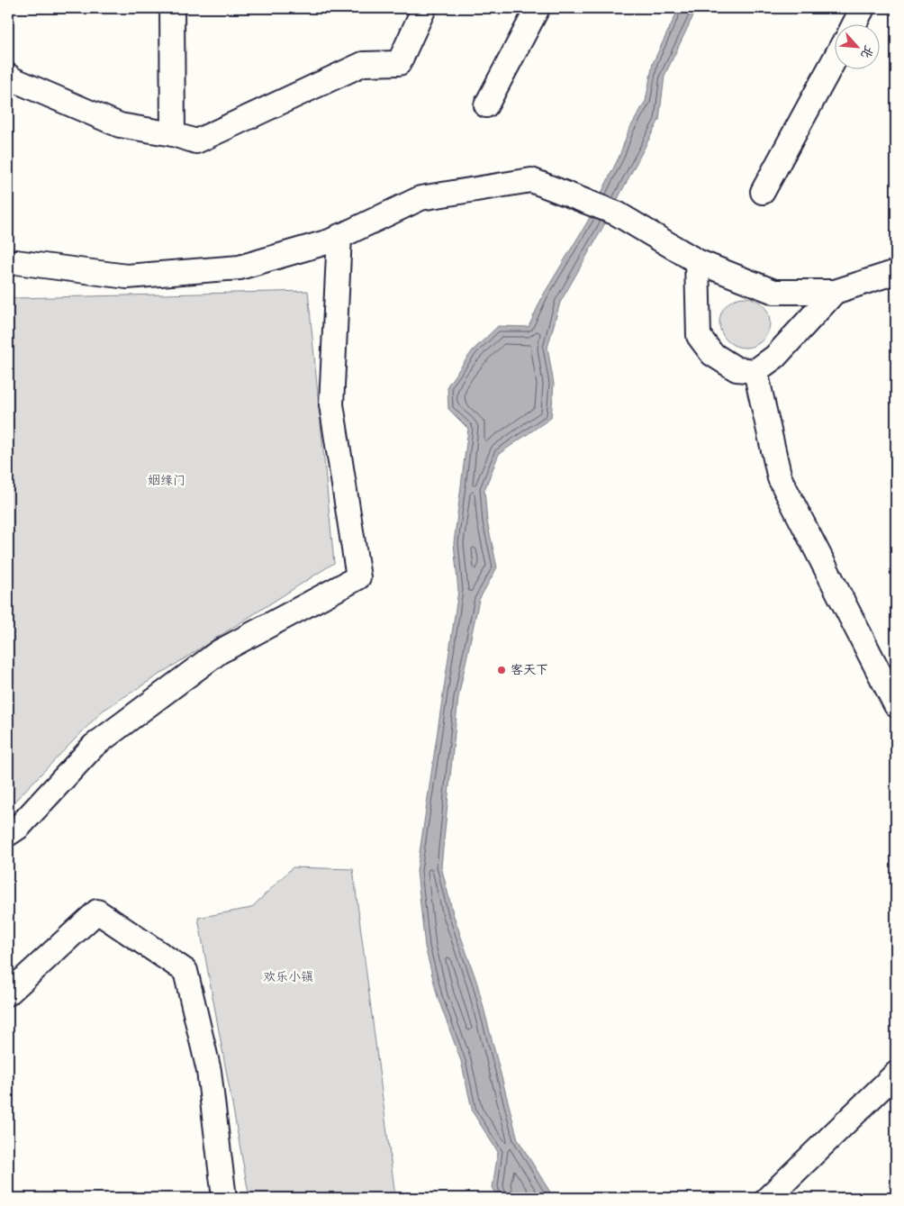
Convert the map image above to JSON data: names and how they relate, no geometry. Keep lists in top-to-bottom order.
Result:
{
  "parks": ["姻缘门", "欢乐小镇"],
  "places": ["客天下"],
  "north": "bottom right"
}
